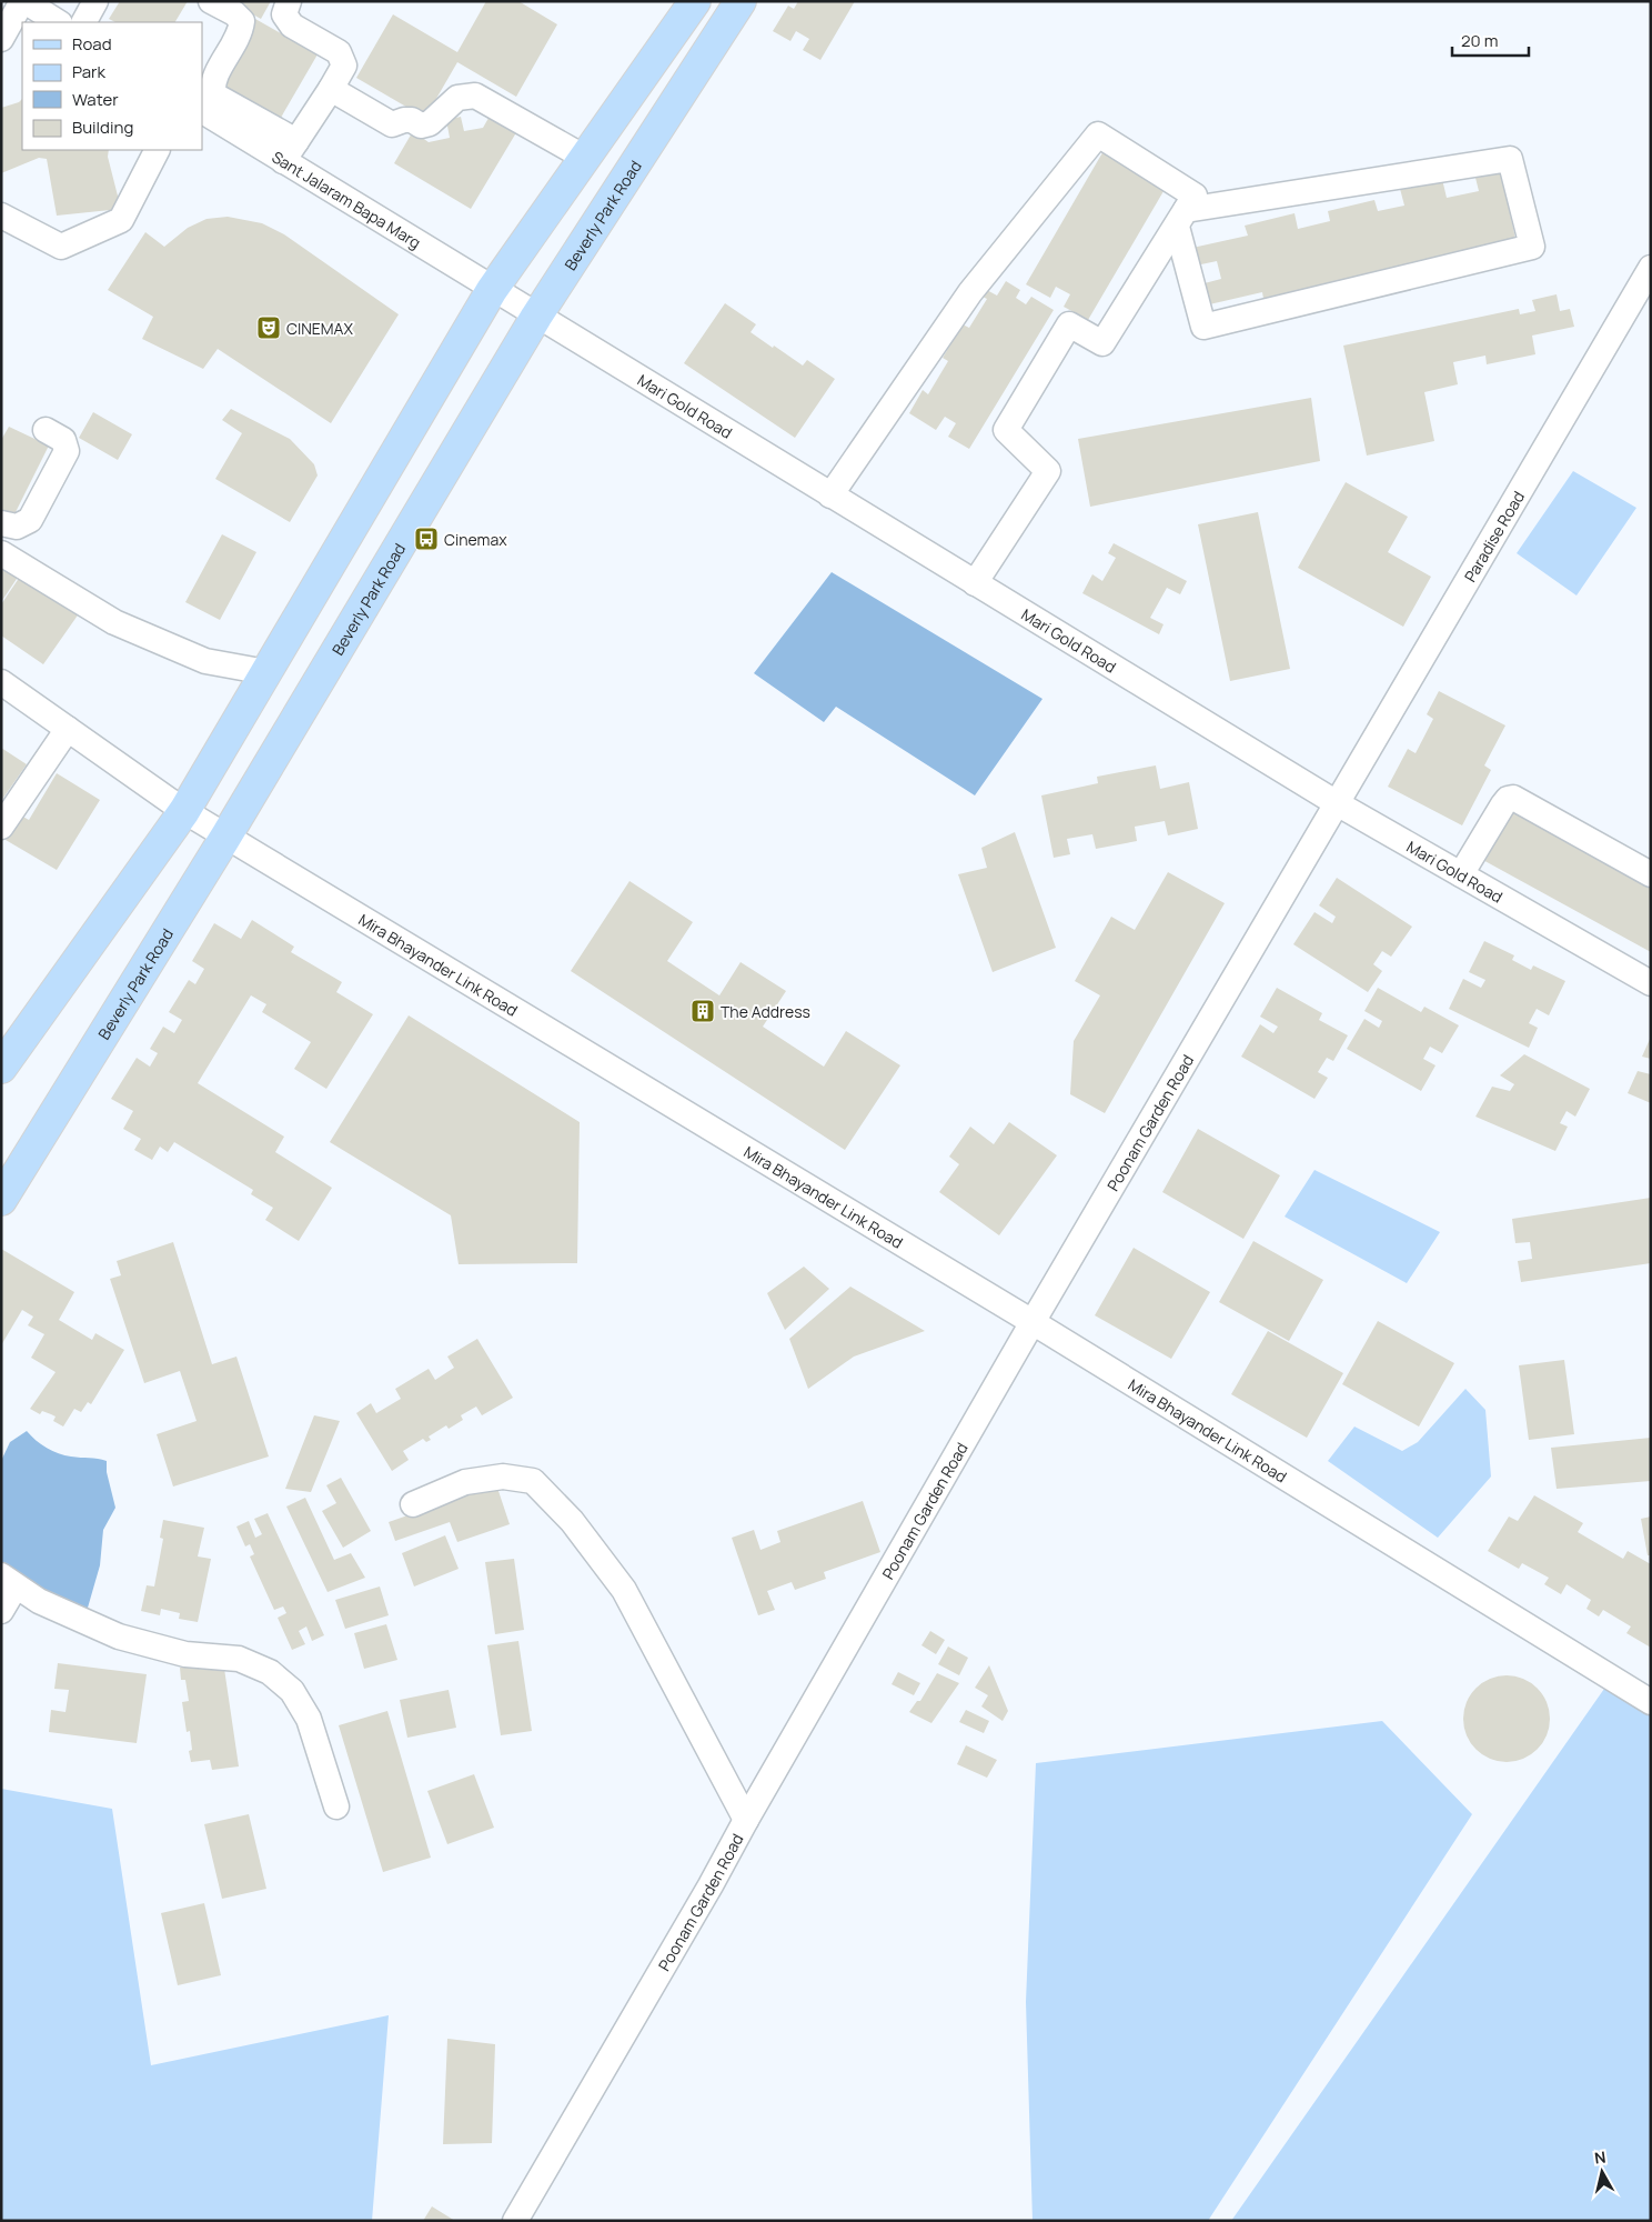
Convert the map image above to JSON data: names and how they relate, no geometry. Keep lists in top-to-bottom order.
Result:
{
  "streets": {
    "main road": ["Beverly Park Road"],
    "street": [
      "Sant Jalaram Bapa Marg",
      "Mari Gold Road",
      "Paradise Road",
      "Mira Bhayander Link Road",
      "Poonam Garden Road"
    ]
  },
  "crossings": [
    ["Sant Jalaram Bapa Marg", "Mari Gold Road"],
    ["Beverly Park Road", "Mari Gold Road"],
    ["Beverly Park Road", "Mira Bhayander Link Road"],
    ["Mari Gold Road", "Paradise Road"],
    ["Mari Gold Road", "Poonam Garden Road"],
    ["Paradise Road", "Poonam Garden Road"],
    ["Mira Bhayander Link Road", "Poonam Garden Road"]
  ],
  "places": {
    "theatre": ["CINEMAX"],
    "bus stop": ["Cinemax"],
    "building": ["The Address"]
  },
  "legend": [
    "Road",
    "Park",
    "Water",
    "Building"
  ],
  "scale_bar": "20 m",
  "north": "top"
}
